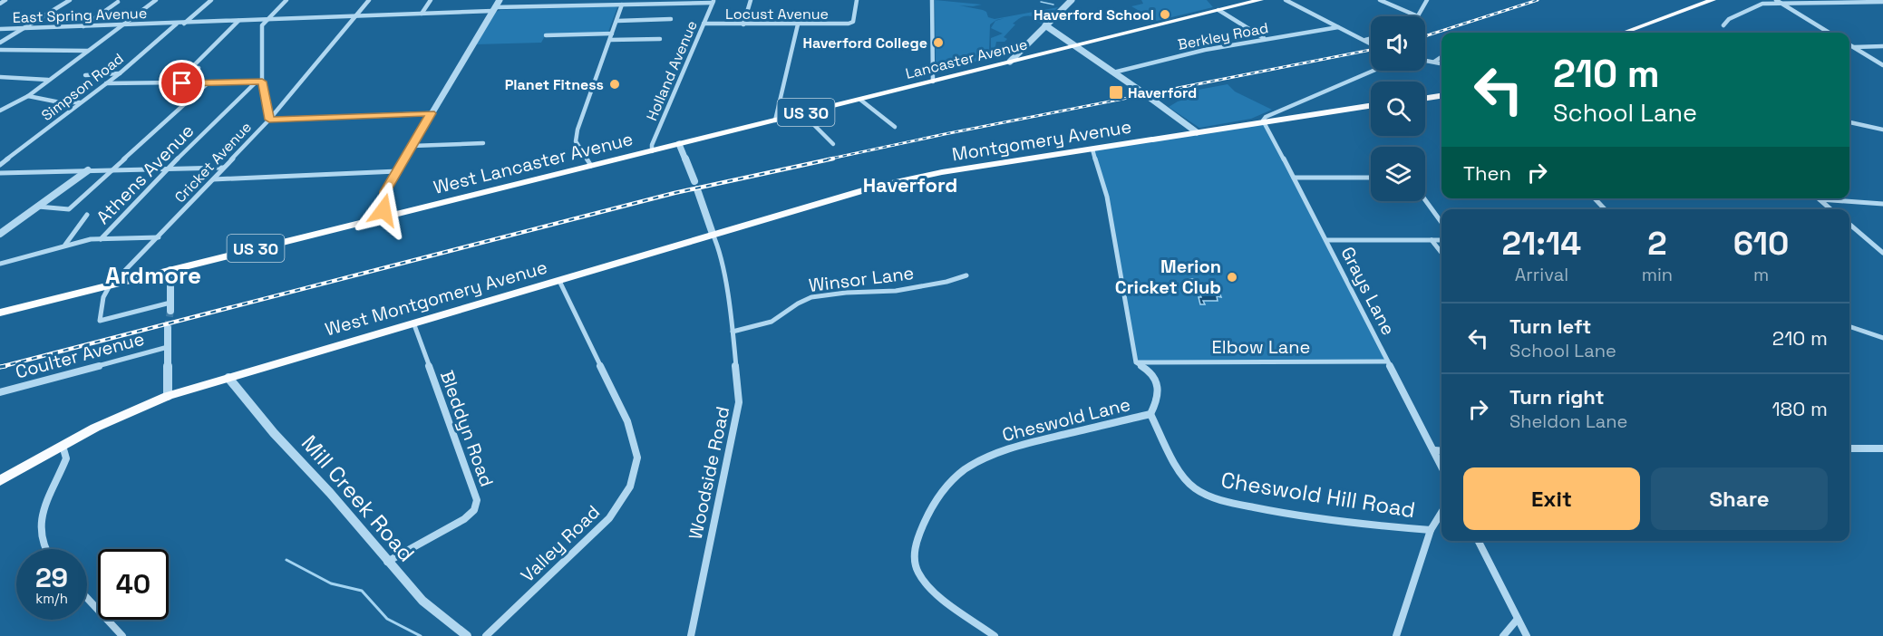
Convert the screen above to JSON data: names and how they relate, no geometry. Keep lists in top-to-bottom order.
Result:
{
  "streets": {
    "highway": ["Lancaster Avenue", "US 30", "West Lancaster Avenue"],
    "main road": ["Montgomery Avenue", "West Montgomery Avenue"],
    "street": [
      "Locust Avenue",
      "East Spring Avenue",
      "Berkley Road",
      "Holland Avenue",
      "Simpson Road",
      "Cricket Avenue",
      "Athens Avenue",
      "Winsor Lane",
      "Grays Lane",
      "Elbow Lane",
      "Coulter Avenue",
      "Cheswold Lane",
      "Bleddyn Road",
      "Woodside Road",
      "Cheswold Hill Road",
      "Mill Creek Road",
      "Valley Road"
    ]
  },
  "crossings": [
    ["Locust Avenue", "Holland Avenue"],
    ["East Spring Avenue", "Holland Avenue"],
    ["East Spring Avenue", "Simpson Road"],
    ["East Spring Avenue", "Cricket Avenue"],
    ["Lancaster Avenue", "West Lancaster Avenue"],
    ["Holland Avenue", "West Lancaster Avenue"],
    ["US 30", "Cricket Avenue"],
    ["US 30", "West Lancaster Avenue"],
    ["Montgomery Avenue", "Grays Lane"],
    ["Montgomery Avenue", "West Montgomery Avenue"],
    ["Montgomery Avenue", "Woodside Road"],
    ["Cricket Avenue", "West Lancaster Avenue"],
    ["Winsor Lane", "Woodside Road"],
    ["Grays Lane", "Elbow Lane"],
    ["West Montgomery Avenue", "Bleddyn Road"],
    ["West Montgomery Avenue", "Woodside Road"],
    ["West Montgomery Avenue", "Mill Creek Road"],
    ["West Montgomery Avenue", "Valley Road"],
    ["Elbow Lane", "Cheswold Lane"],
    ["Cheswold Lane", "Cheswold Hill Road"],
    ["Bleddyn Road", "Mill Creek Road"]
  ],
  "districts": ["Haverford", "Ardmore"],
  "places": {
    "other": [
      "Haverford School",
      "Haverford College",
      "Planet Fitness",
      "Merion Cricket Club"
    ],
    "transit": ["Haverford"]
  },
  "page": {
    "turn": ["210 m", "School Lane"],
    "then": "Then",
    "eta": [
      "21:14",
      "Arrival",
      "2",
      "min",
      "610",
      "m"
    ],
    "list": [
      {
        "name": "Turn left",
        "note": "School Lane",
        "value": "210 m"
      },
      {
        "name": "Turn right",
        "note": "Sheldon Lane",
        "value": "180 m"
      }
    ],
    "buttons": ["Exit", "Share"],
    "speed": "29 km/h",
    "limit": "40"
  }
}
